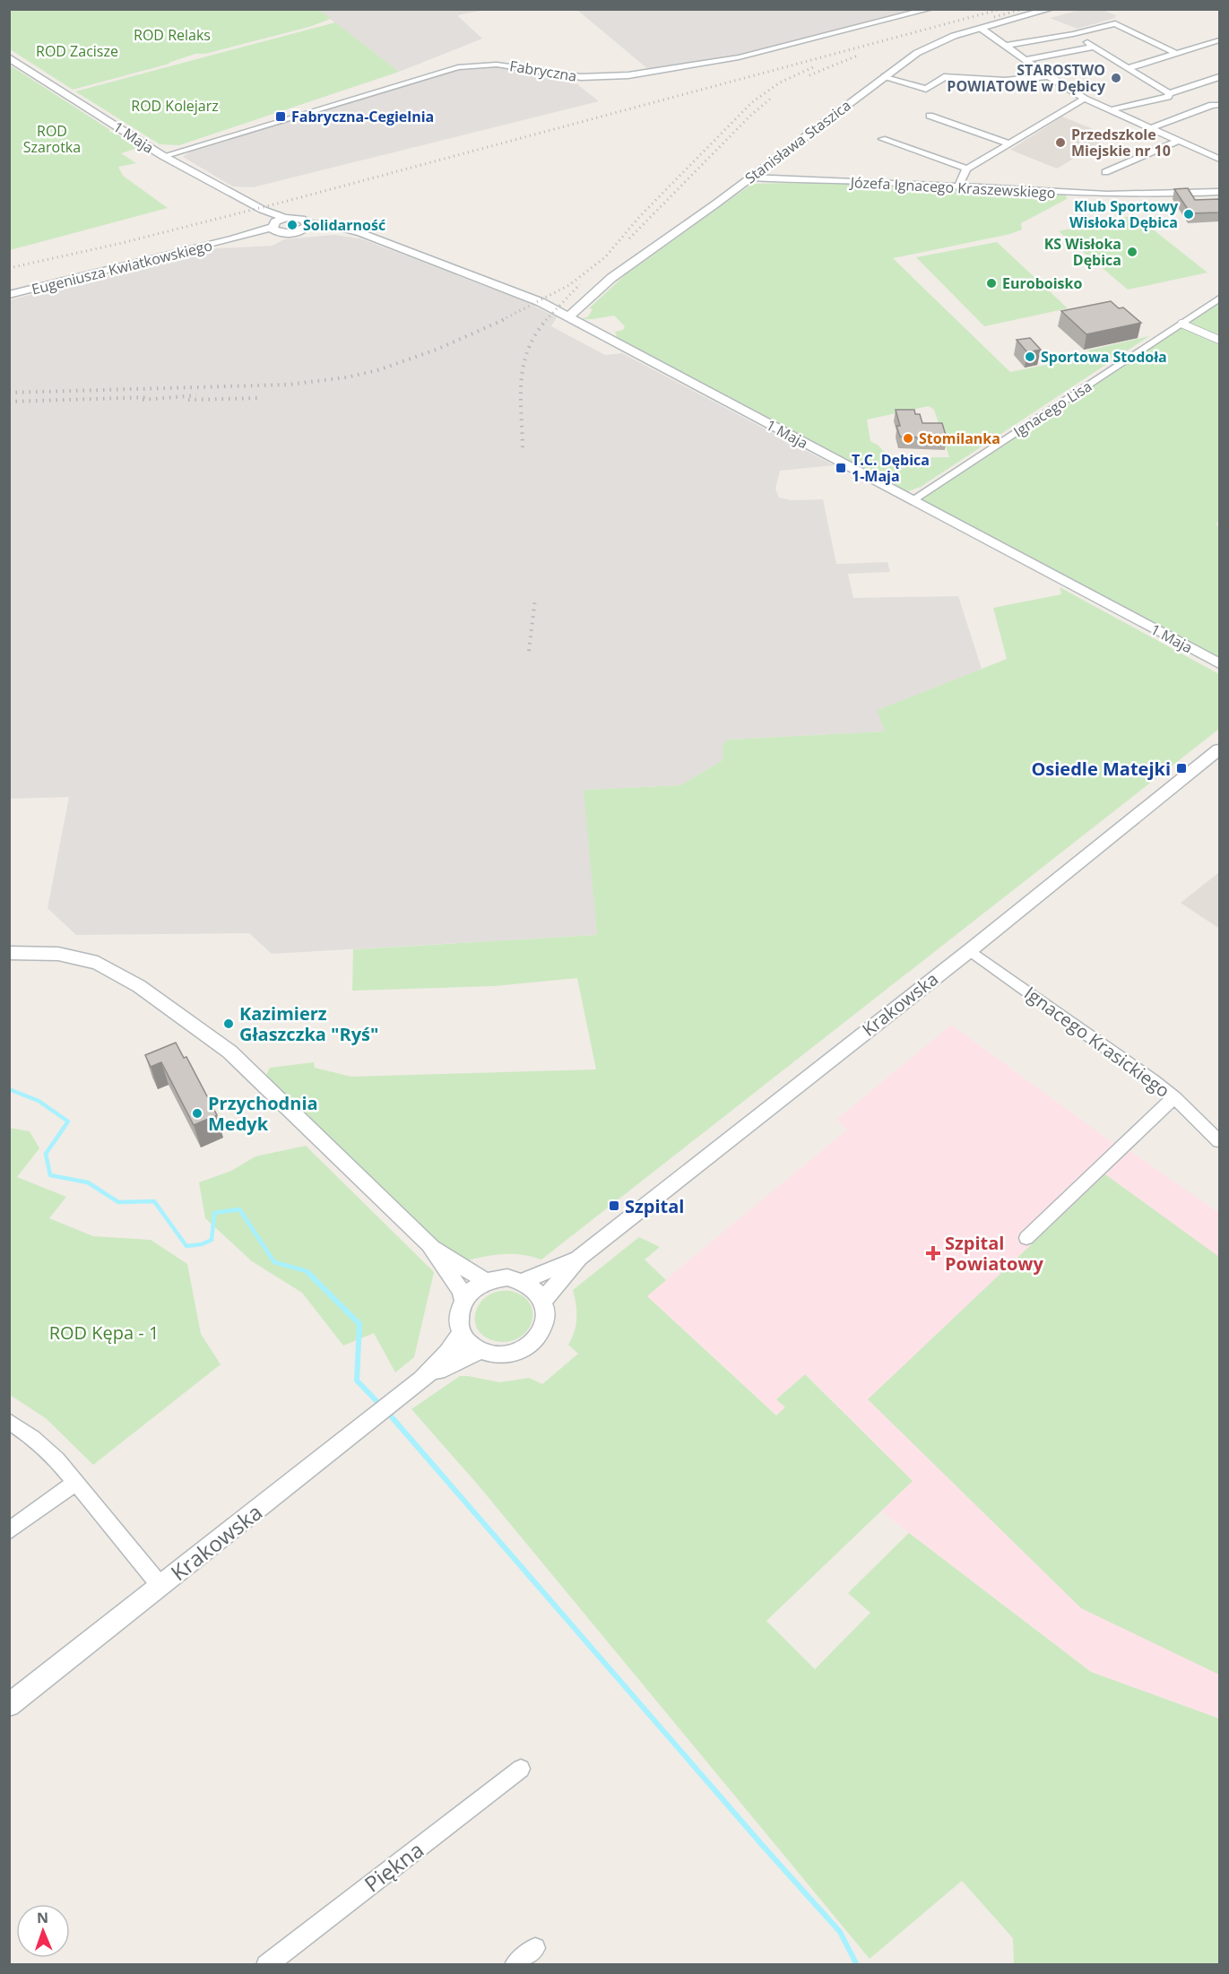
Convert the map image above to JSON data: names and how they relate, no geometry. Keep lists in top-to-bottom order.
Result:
{
  "streets": {
    "street": [
      "Fabryczna",
      "1 Maja",
      "Stanisława Staszica",
      "Józefa Ignacego Kraszewskiego",
      "Eugeniusza Kwiatkowskiego",
      "Ignacego Lisa",
      "Krakowska",
      "Ignacego Krasickiego",
      "Piękna"
    ]
  },
  "crossings": [
    ["Fabryczna", "1 Maja"],
    ["1 Maja", "Stanisława Staszica"],
    ["1 Maja", "Eugeniusza Kwiatkowskiego"],
    ["1 Maja", "Ignacego Lisa"],
    ["Stanisława Staszica", "Józefa Ignacego Kraszewskiego"],
    ["Krakowska", "Ignacego Krasickiego"]
  ],
  "parks": [
    "ROD Relaks",
    "ROD Zacisze",
    "ROD Kolejarz",
    "ROD Szarotka",
    "ROD Kępa - 1"
  ],
  "places": {
    "other": [
      "STAROSTWO POWIATOWE w Dębicy",
      "Przedszkole Miejskie nr 10",
      "Klub Sportowy Wisłoka Dębica",
      "Solidarność",
      "KS Wisłoka Dębica",
      "Euroboisko",
      "Sportowa Stodoła",
      "Stomilanka",
      "Kazimierz Głaszczka \"Ryś\"",
      "Przychodnia Medyk"
    ],
    "transit": [
      "Fabryczna-Cegielnia",
      "T.C. Dębica 1-Maja",
      "Osiedle Matejki",
      "Szpital"
    ],
    "health": ["Szpital Powiatowy"]
  },
  "north": "top"
}
